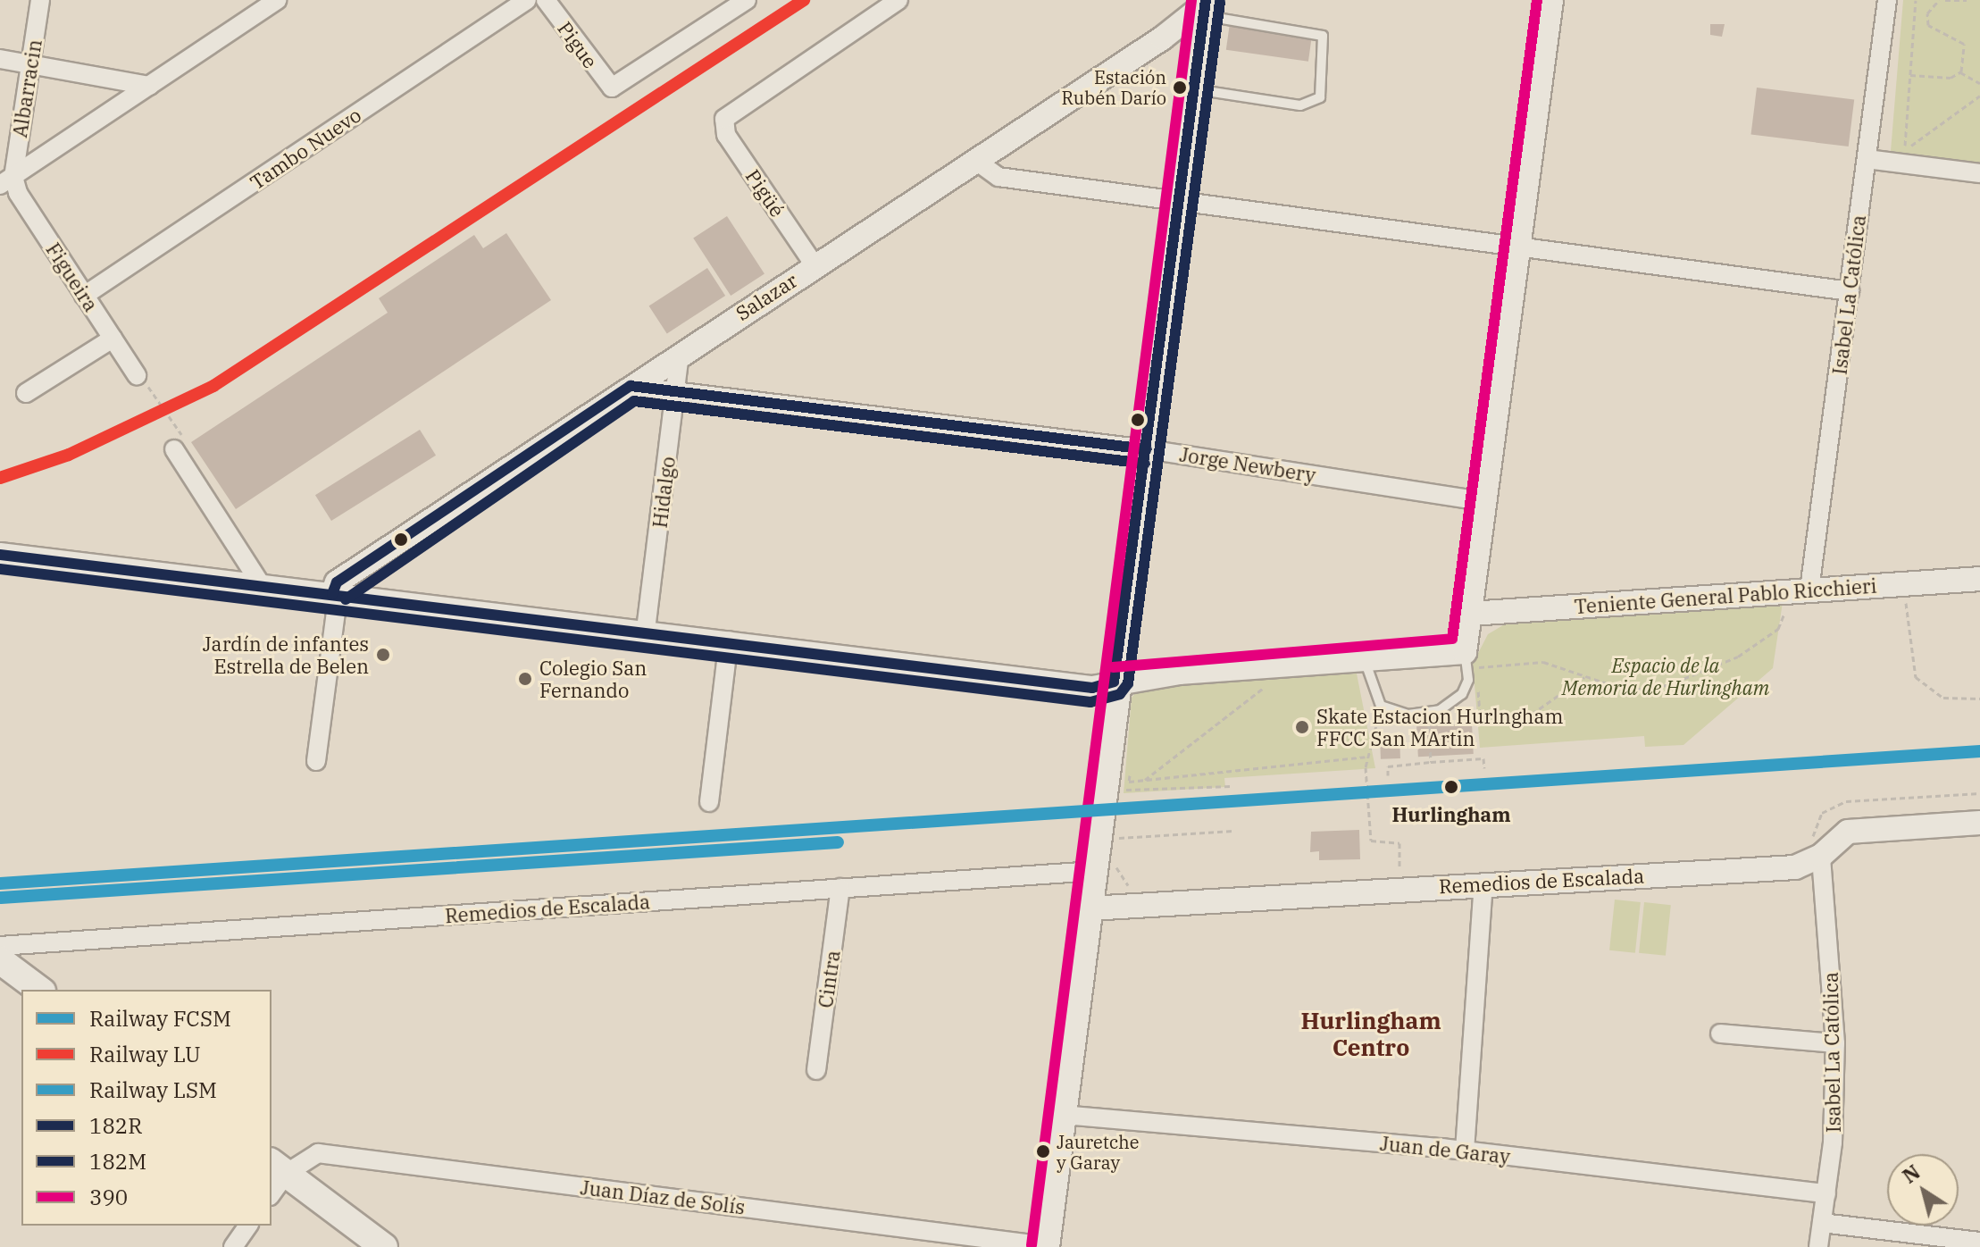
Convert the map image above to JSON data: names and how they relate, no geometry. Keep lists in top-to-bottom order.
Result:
{
  "streets": {
    "street": [
      "Pigue",
      "Albarracin",
      "Tambo Nuevo",
      "Pigüé",
      "Figueira",
      "Isabel La Católica",
      "Salazar",
      "Jorge Newbery",
      "Hidalgo",
      "Teniente General Pablo Ricchieri",
      "Remedios de Escalada",
      "Cintra",
      "Juan de Garay",
      "Juan Díaz de Solís"
    ]
  },
  "crossings": [
    ["Albarracin", "Figueira"],
    ["Tambo Nuevo", "Figueira"],
    ["Pigüé", "Salazar"],
    ["Isabel La Católica", "Teniente General Pablo Ricchieri"],
    ["Isabel La Católica", "Remedios de Escalada"],
    ["Isabel La Católica", "Juan de Garay"],
    ["Salazar", "Jorge Newbery"],
    ["Salazar", "Hidalgo"],
    ["Jorge Newbery", "Hidalgo"],
    ["Remedios de Escalada", "Cintra"]
  ],
  "districts": ["Hurlingham Centro"],
  "parks": ["Espacio de la Memoria de Hurlingham"],
  "places": [
    "Estación Rubén Darío",
    "Jardín de infantes Estrella de Belen",
    "Colegio San Fernando",
    "Skate Estacion Hurlngham FFCC San MArtin",
    "Hurlingham",
    "Jauretche y Garay"
  ],
  "lines": [
    "rail line LU",
    "transit line 182R",
    "transit line 390",
    "transit line 182M",
    "rail line FCSM",
    "rail line LSM"
  ],
  "legend": [
    "Railway FCSM",
    "Railway LU",
    "Railway LSM",
    "182R",
    "182M",
    "390"
  ],
  "north": "top left"
}
